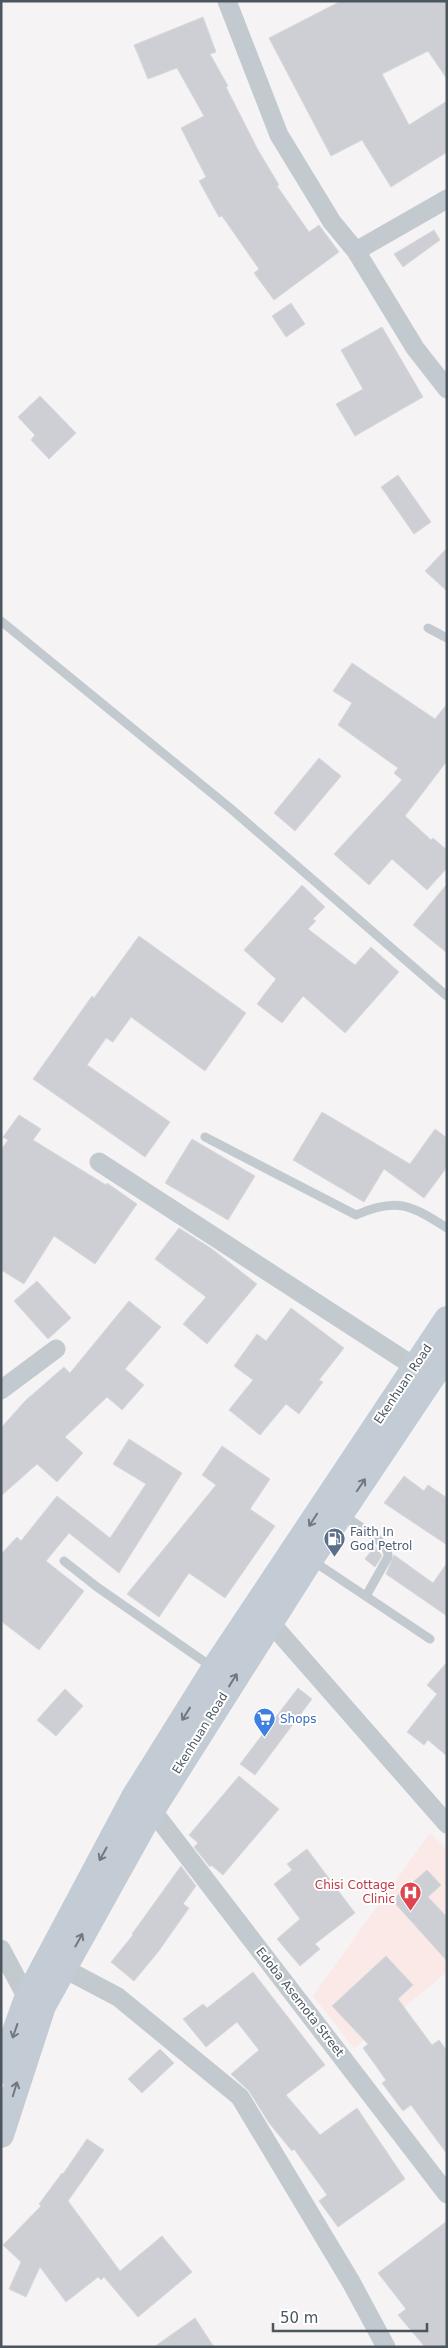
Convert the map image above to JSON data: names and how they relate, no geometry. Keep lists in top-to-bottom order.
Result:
{
  "streets": {
    "main road": ["Ekenhuan Road"],
    "street": ["Edoba Asemota Street"]
  },
  "crossings": [
    ["Ekenhuan Road", "Edoba Asemota Street"]
  ],
  "places": {
    "fuel station": ["Faith In God Petrol"],
    "supermarket": ["Shops"],
    "hospital": ["Chisi Cottage Clinic"]
  },
  "scale_bar": "50 m"
}
